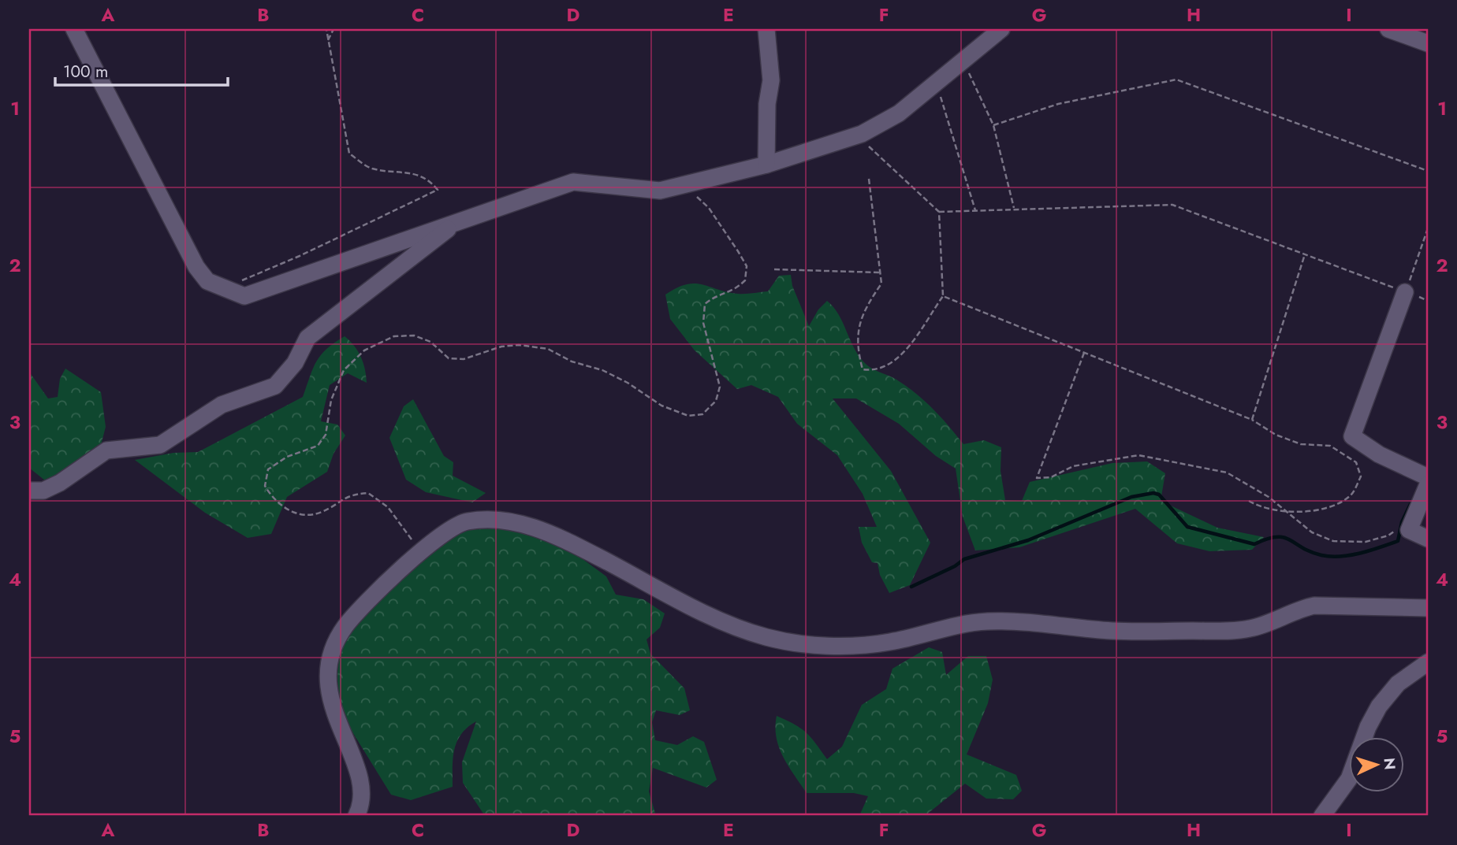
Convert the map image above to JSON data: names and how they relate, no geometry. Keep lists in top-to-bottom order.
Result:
{
  "scale_bar": "100 m",
  "north": "right",
  "grid": {
    "columns": [
      "A",
      "B",
      "C",
      "D",
      "E",
      "F",
      "G",
      "H",
      "I"
    ],
    "rows": [
      "1",
      "2",
      "3",
      "4",
      "5"
    ]
  }
}
